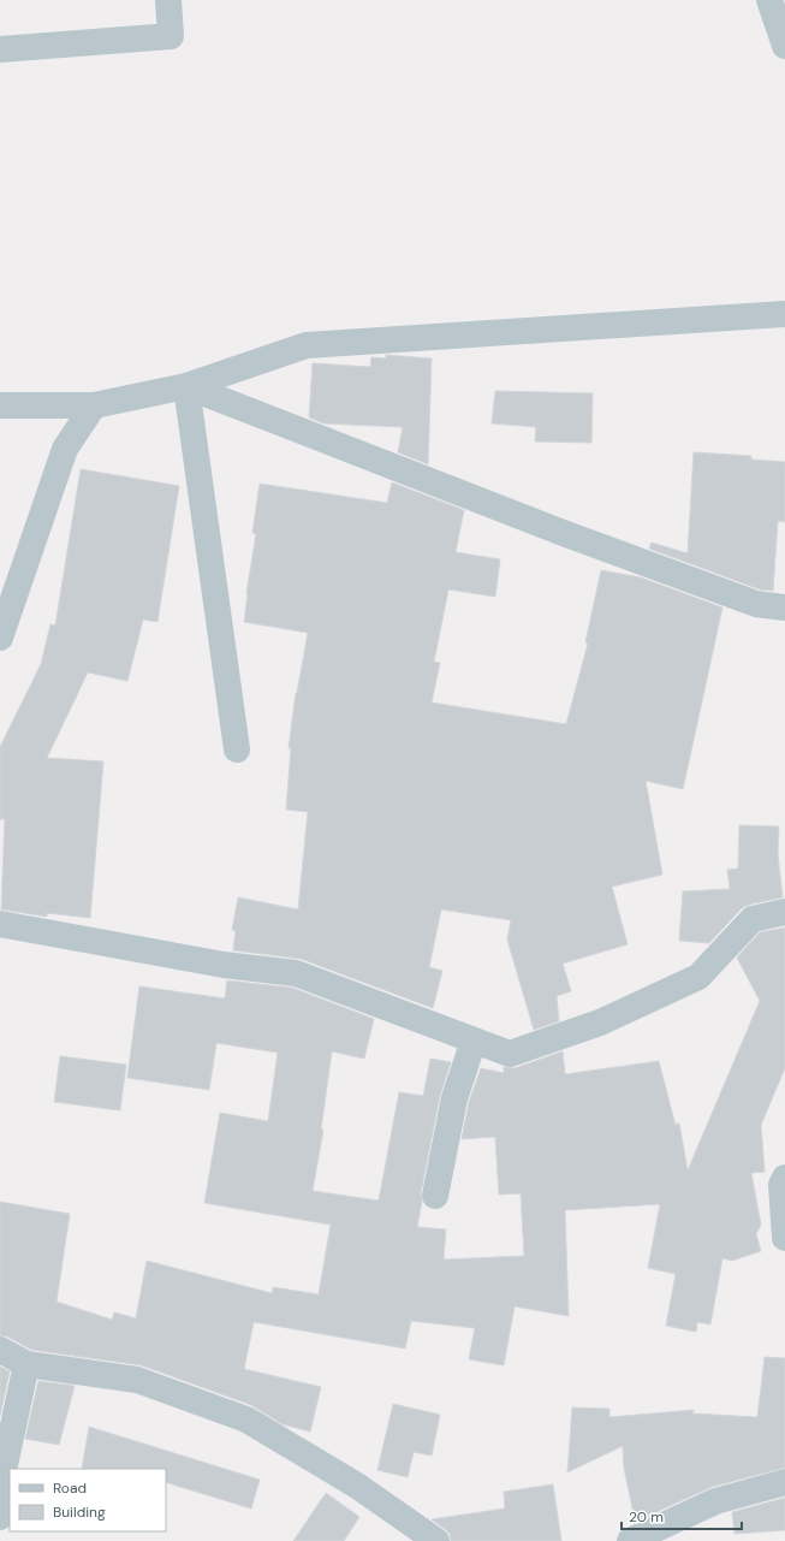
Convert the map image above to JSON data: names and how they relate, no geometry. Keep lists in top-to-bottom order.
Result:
{
  "legend": ["Road", "Building"],
  "scale_bar": "20 m"
}
